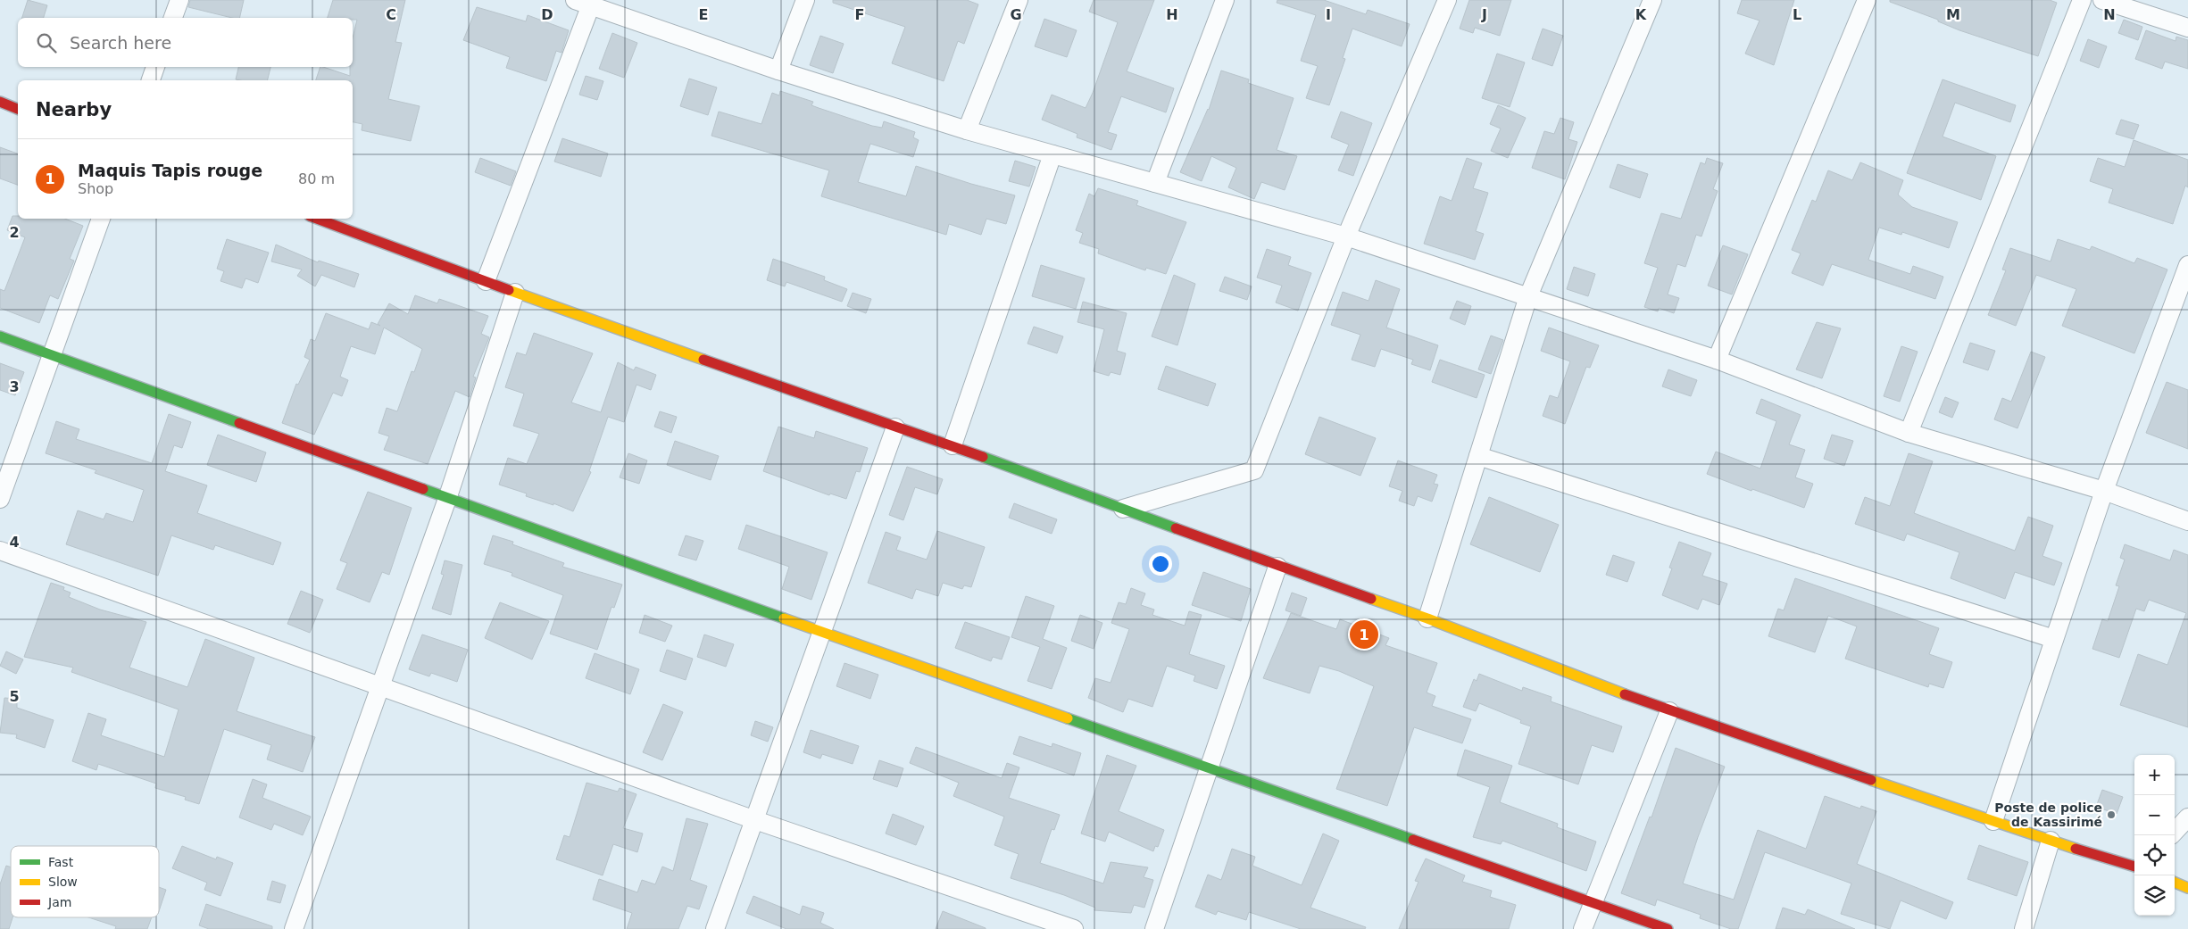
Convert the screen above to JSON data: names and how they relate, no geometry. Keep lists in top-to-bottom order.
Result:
{
  "places": ["Poste de police de Kassirimé"],
  "legend": ["Fast", "Slow", "Jam"],
  "page": {
    "search": "Search here",
    "heading": "Nearby",
    "list": [
      {
        "mark": "1",
        "name": "Maquis Tapis rouge",
        "note": "Shop",
        "value": "80 m"
      }
    ],
    "pins": "1",
    "map_buttons": ["+", "−"]
  },
  "grid": {
    "columns": [
      "C",
      "D",
      "E",
      "F",
      "G",
      "H",
      "I",
      "J",
      "K",
      "L",
      "M",
      "N"
    ],
    "rows": [
      "2",
      "3",
      "4",
      "5"
    ]
  }
}
